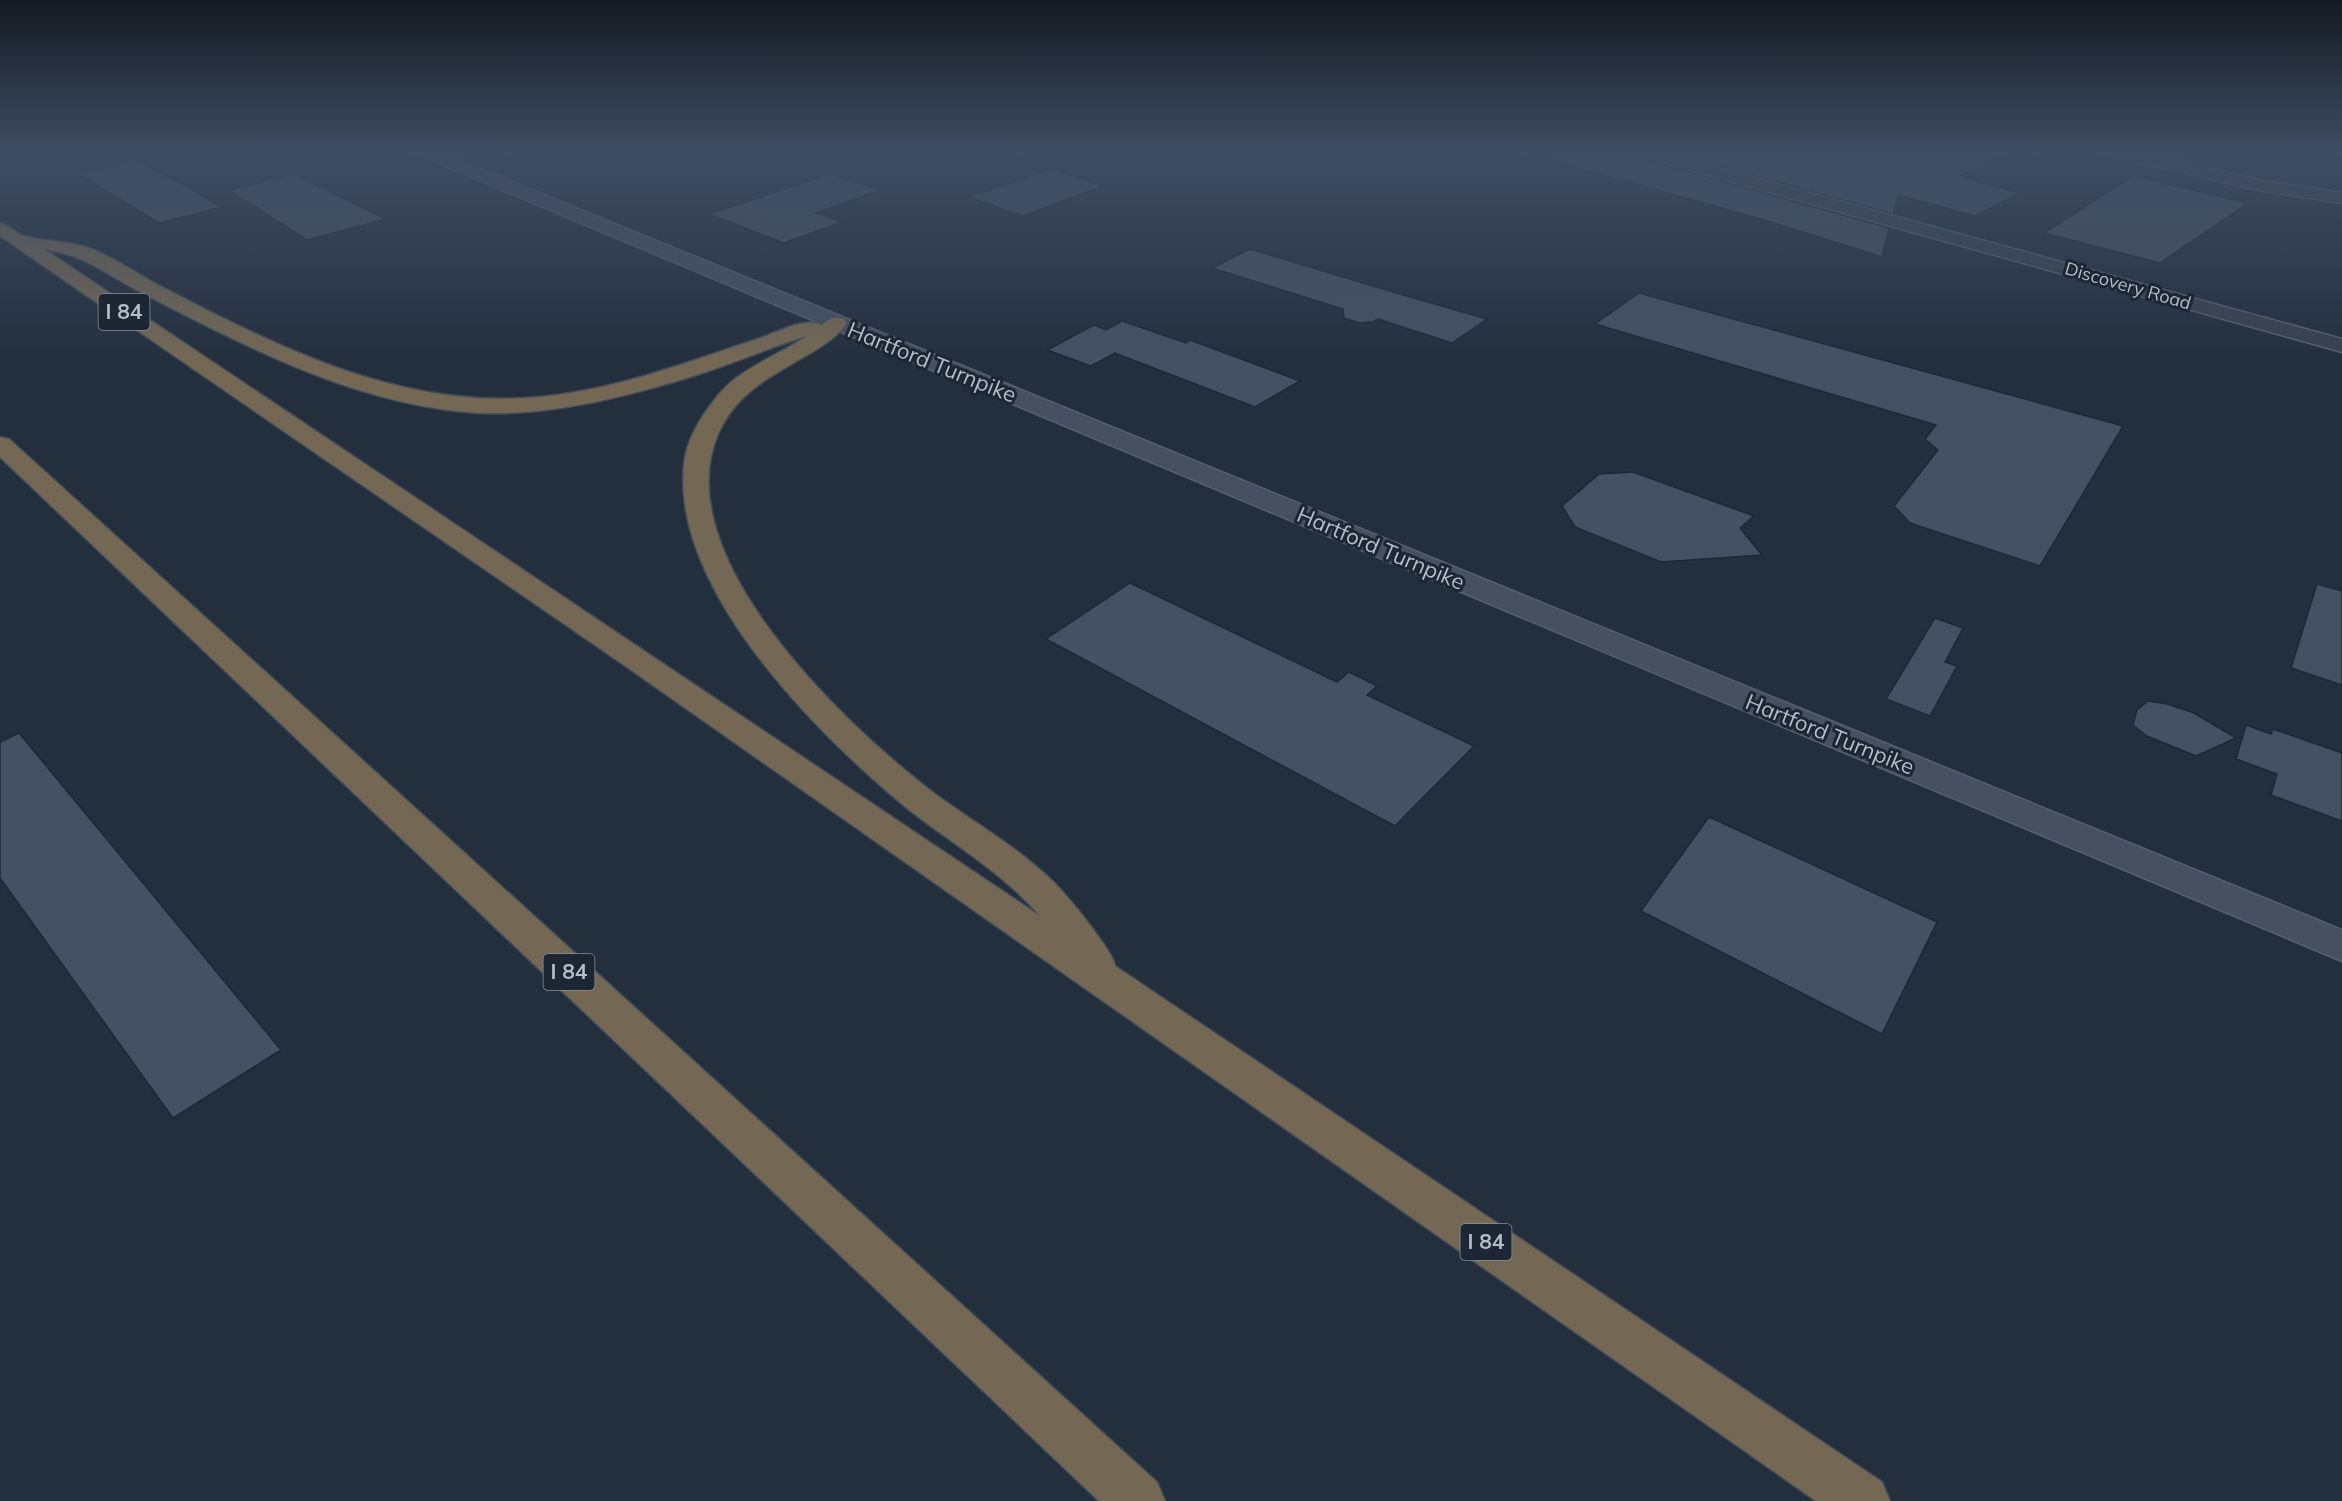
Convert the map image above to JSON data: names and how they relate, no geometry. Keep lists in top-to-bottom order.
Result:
{
  "streets": {
    "highway": ["I 84"],
    "main road": ["Hartford Turnpike"],
    "street": ["Discovery Road"]
  }
}
